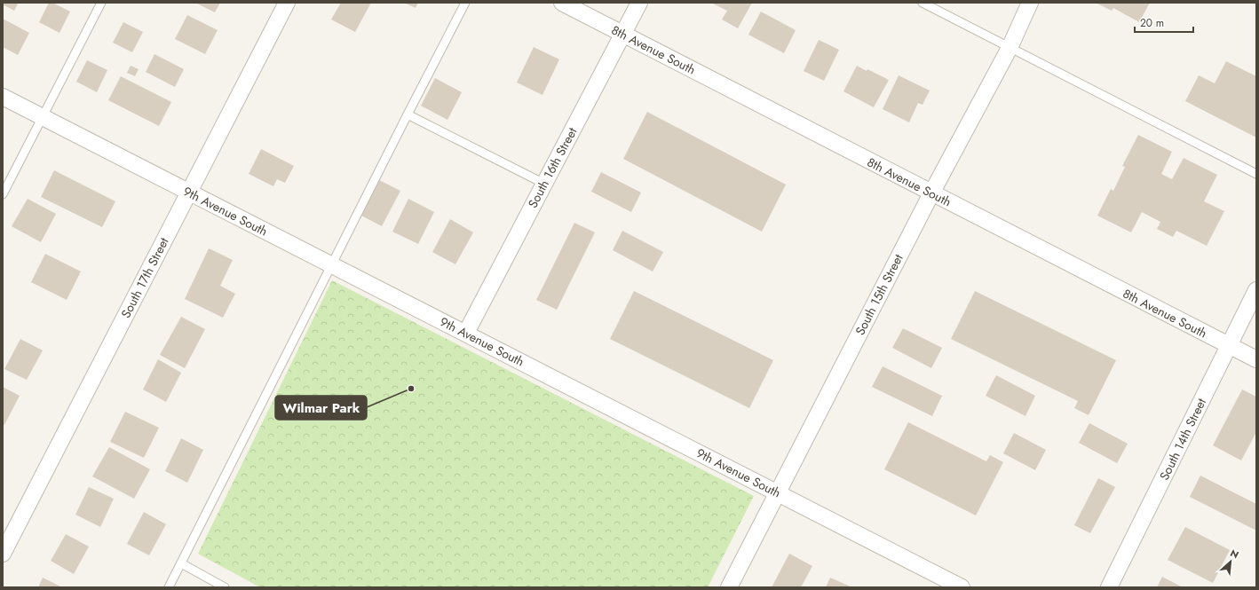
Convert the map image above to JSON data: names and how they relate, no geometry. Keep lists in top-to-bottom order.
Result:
{
  "streets": {
    "street": [
      "8th Avenue South",
      "South 16th Street",
      "9th Avenue South",
      "South 17th Street",
      "South 15th Street",
      "South 14th Street"
    ]
  },
  "crossings": [
    ["8th Avenue South", "South 16th Street"],
    ["8th Avenue South", "South 15th Street"],
    ["8th Avenue South", "South 14th Street"],
    ["South 16th Street", "9th Avenue South"],
    ["9th Avenue South", "South 17th Street"],
    ["9th Avenue South", "South 15th Street"]
  ],
  "places": ["Wilmar Park"],
  "scale_bar": "20 m",
  "north": "top right"
}
